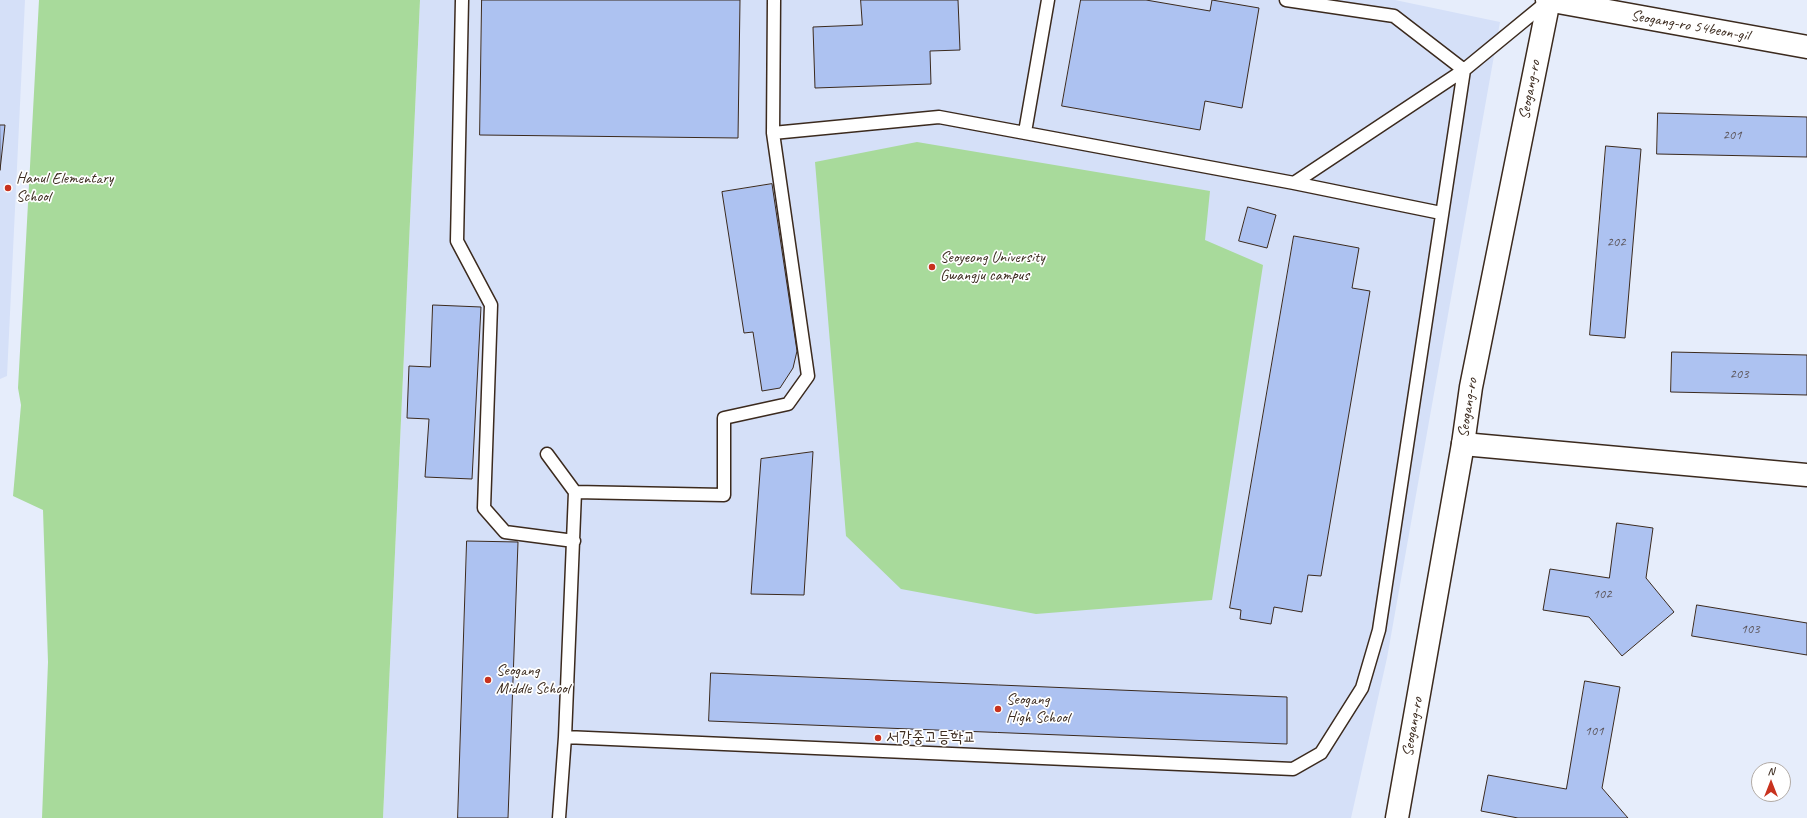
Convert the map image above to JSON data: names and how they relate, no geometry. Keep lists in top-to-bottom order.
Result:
{
  "streets": {
    "main road": ["Seogang-ro 54beon-gil", "Seogang-ro"]
  },
  "crossings": [
    ["Seogang-ro 54beon-gil", "Seogang-ro"]
  ],
  "places": [
    "Hanul Elementary School",
    "Seoyeong University Gwangju campus",
    "Seogang Middle School",
    "Seogang High School",
    "서강중고등학교"
  ],
  "house_numbers": [
    "201",
    "202",
    "203",
    "102",
    "103",
    "101"
  ],
  "north": "top"
}
